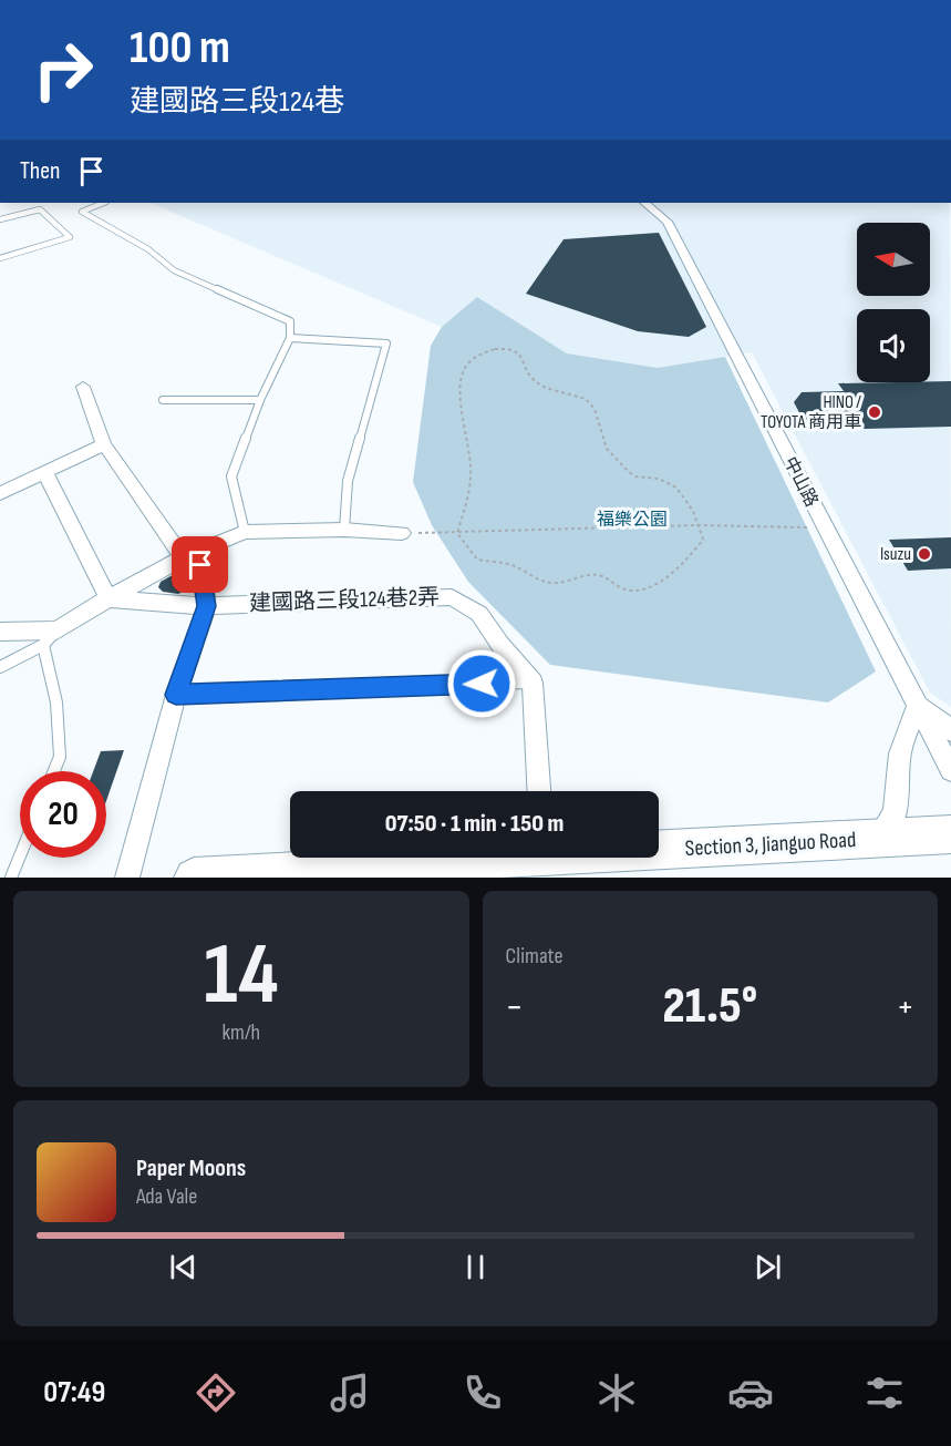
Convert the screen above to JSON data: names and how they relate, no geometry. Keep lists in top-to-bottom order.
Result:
{
  "streets": {
    "main road": ["Section 3, Jianguo Road"],
    "street": ["中山路", "建國路三段124巷2弄"]
  },
  "parks": ["福樂公園"],
  "places": ["HINO / TOYOTA 商用車", "Isuzu"],
  "north": "left",
  "page": {
    "turn": ["100 m", "建國路三段124巷"],
    "then": "Then",
    "limit": "20",
    "trip": "07:50 · 1 min · 150 m",
    "tile": [
      ["14", "km/h"],
      "Climate"
    ],
    "heat": ["−", "21.5°", "+"],
    "song": ["Paper Moons", "Ada Vale"],
    "tabs": "07:49"
  }
}
